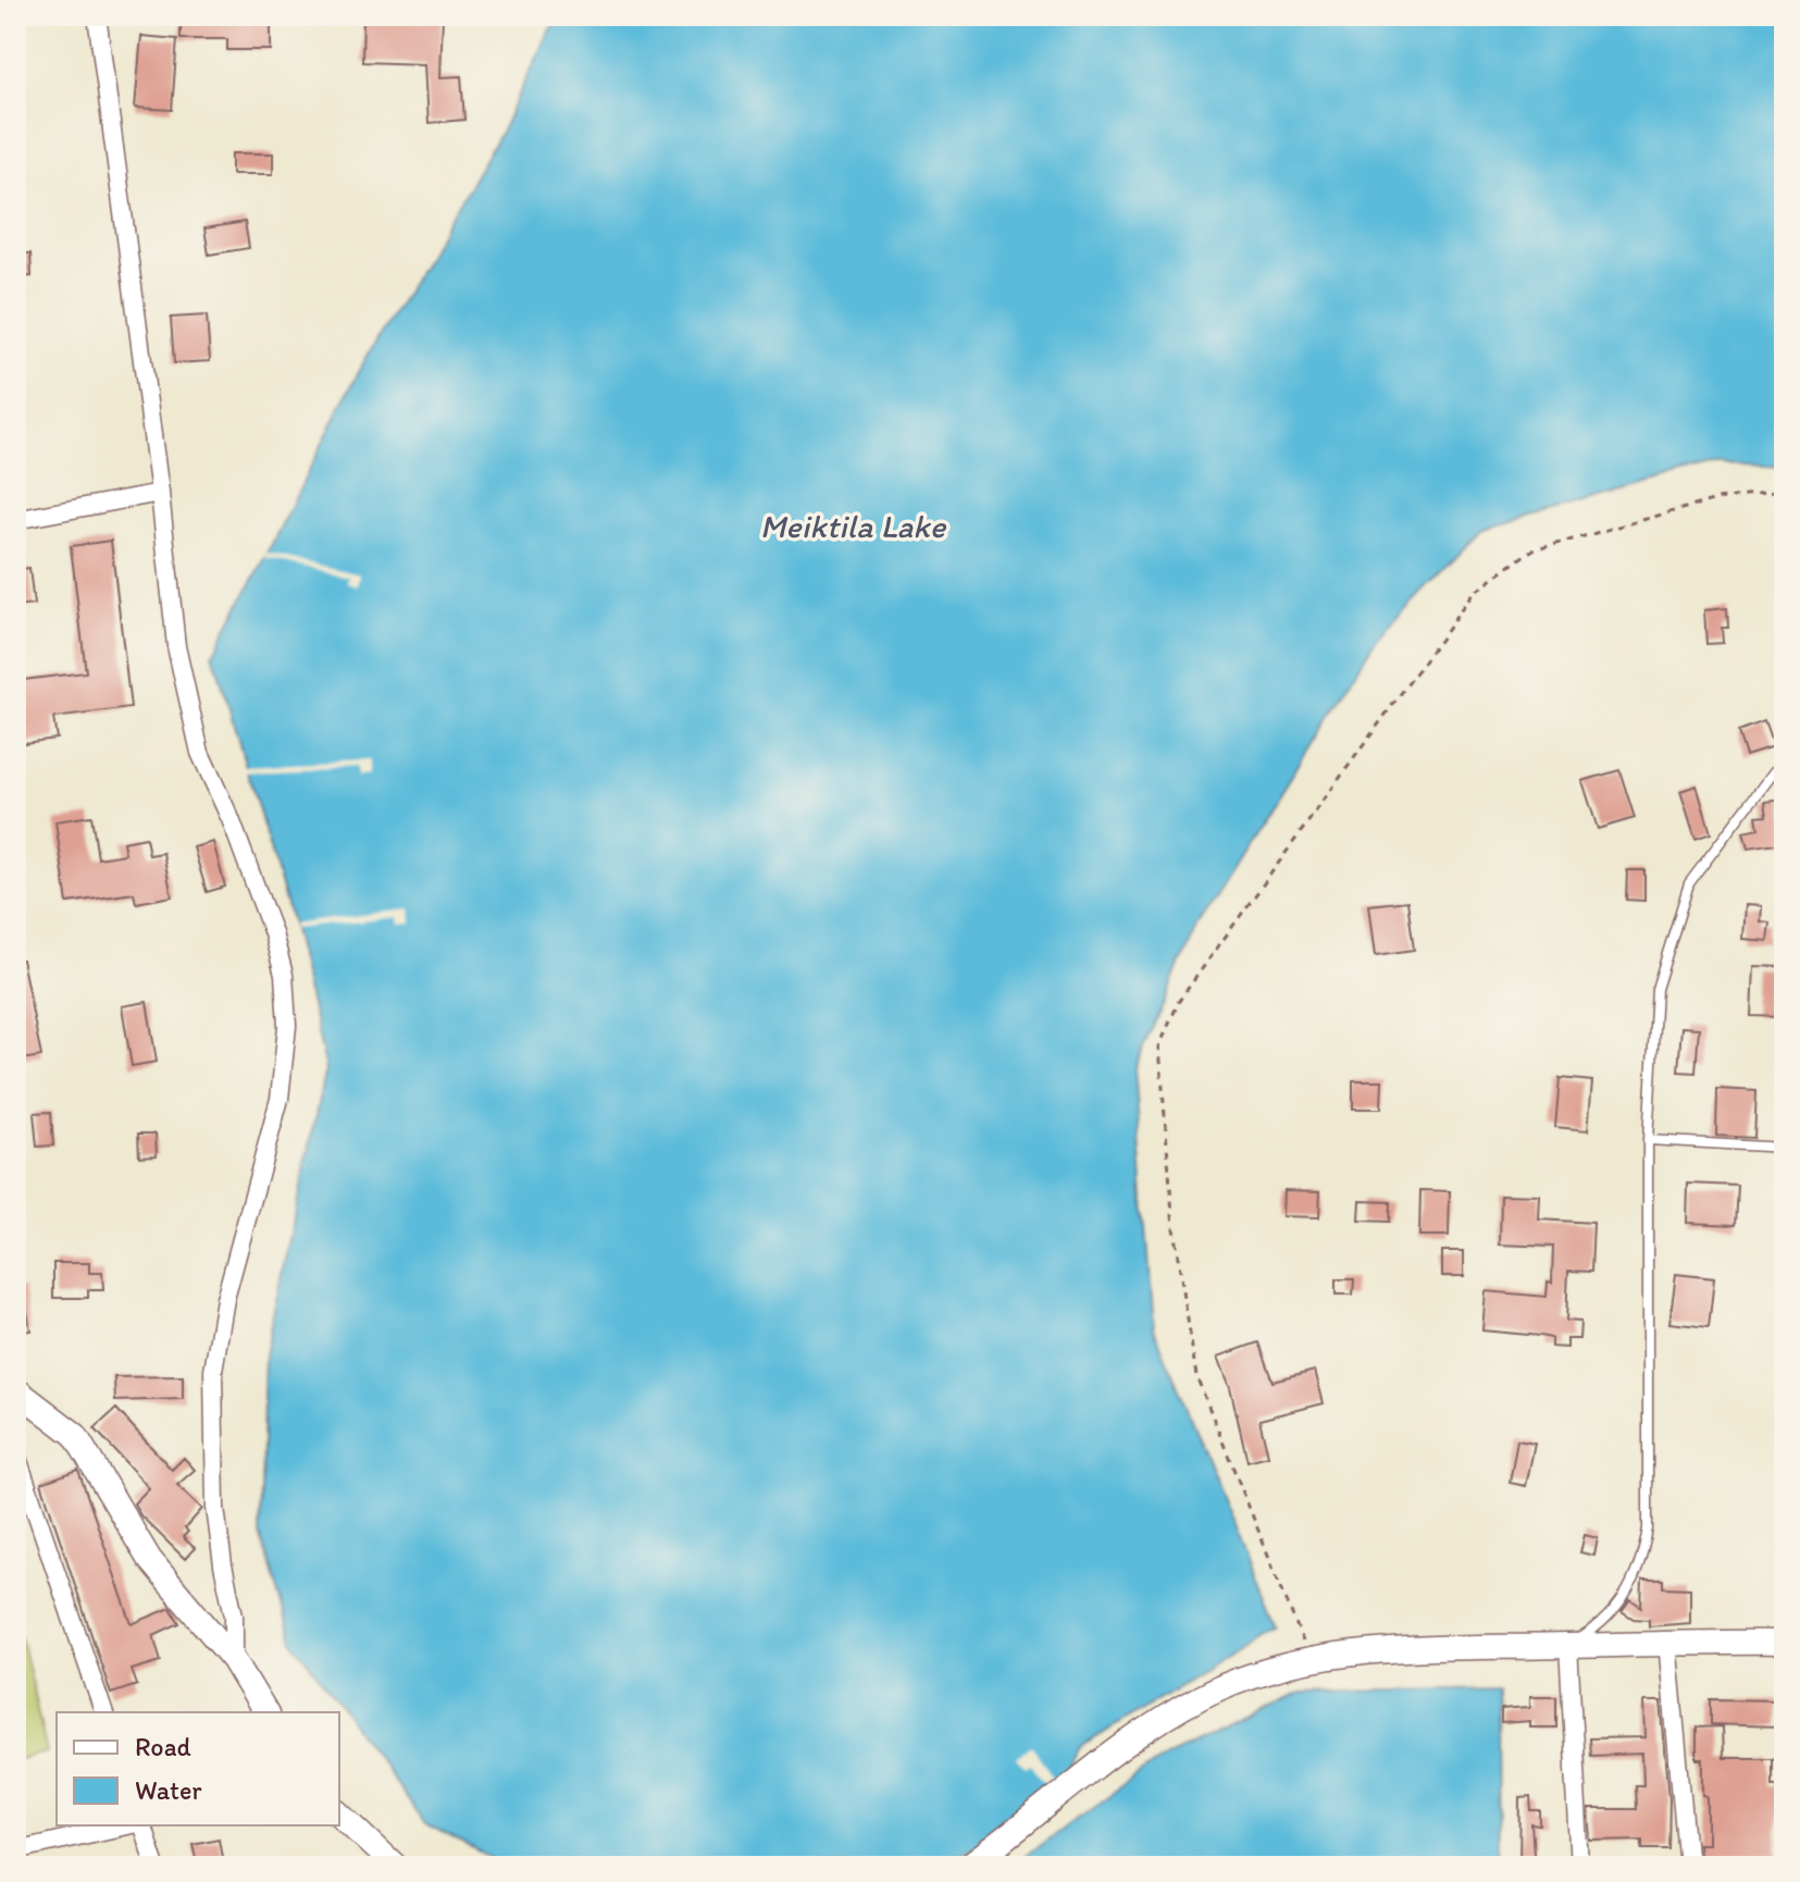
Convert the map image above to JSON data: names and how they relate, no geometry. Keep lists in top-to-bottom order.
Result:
{
  "water": ["Meiktila Lake"],
  "legend": ["Road", "Water"]
}
